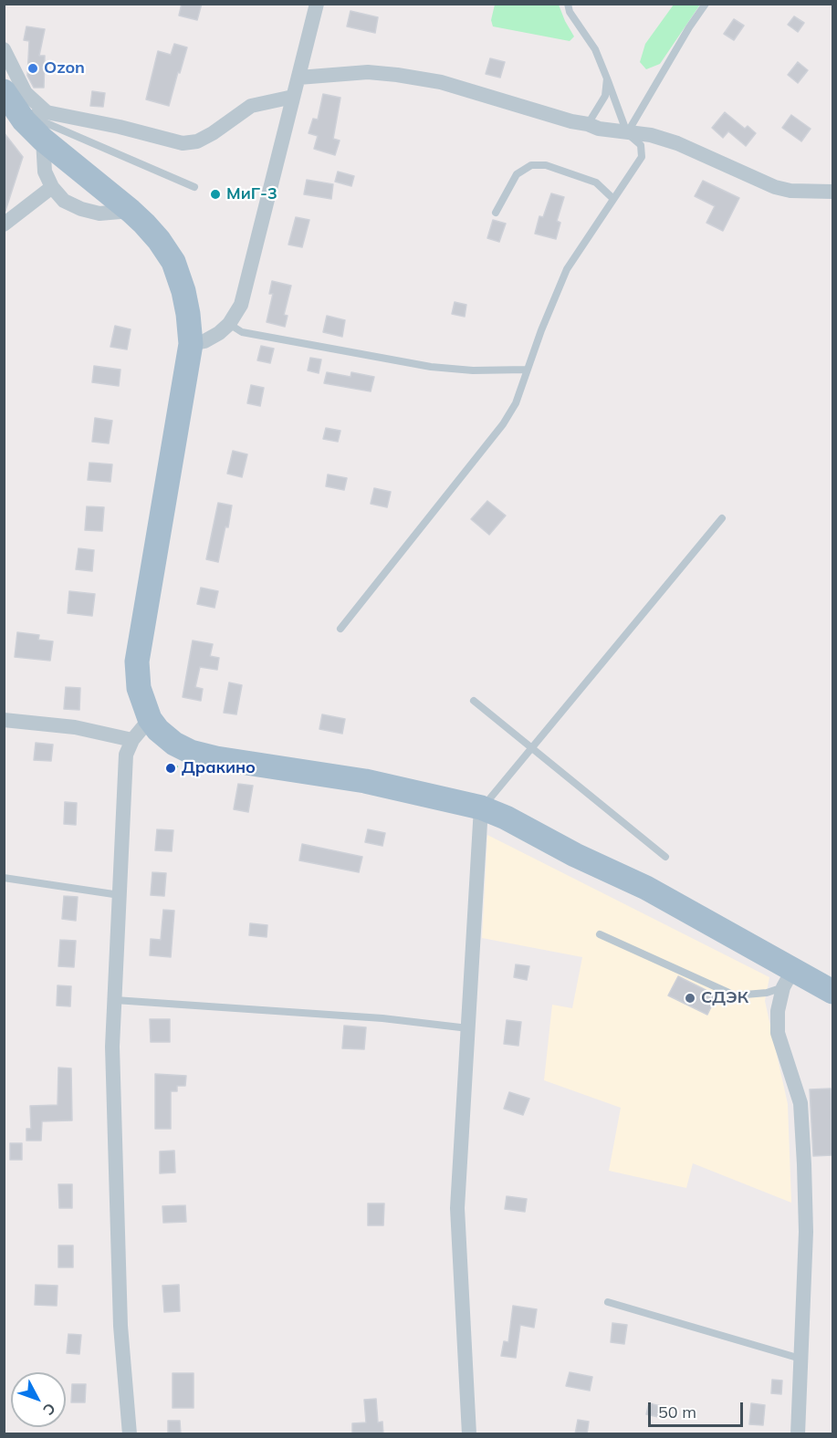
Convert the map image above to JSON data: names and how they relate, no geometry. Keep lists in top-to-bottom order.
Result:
{
  "places": [
    "Ozon",
    "МиГ-3",
    "Дракино",
    "СДЭК"
  ],
  "scale_bar": "50 m",
  "north": "bottom right"
}
